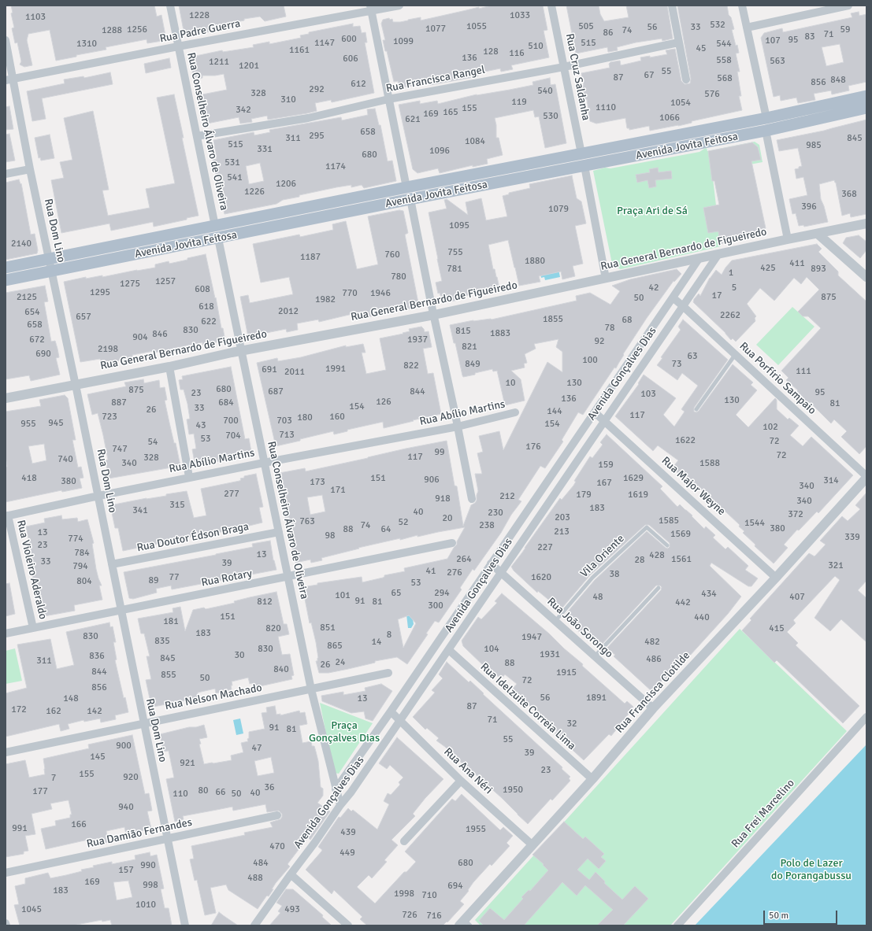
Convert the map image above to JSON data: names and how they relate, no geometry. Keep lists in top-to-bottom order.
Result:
{
  "streets": {
    "main road": ["Avenida Jovita Feitosa"],
    "street": [
      "Rua Padre Guerra",
      "Rua Cruz Saldanha",
      "Rua Francisca Rangel",
      "Rua Conselheiro Álvaro de Oliveira",
      "Rua Dom Lino",
      "Rua General Bernardo de Figueiredo",
      "Avenida Gonçalves Dias",
      "Rua Porfírio Sampaio",
      "Rua Abílio Martins",
      "Rua Major Weyne",
      "Rua Doutor Édson Braga",
      "Rua Violeiro Aderaldo",
      "Rua Rotary",
      "Rua João Sorongo",
      "Rua Francisca Clotilde",
      "Rua Nelson Machado",
      "Rua Idelzuite Correia Lima",
      "Rua Ana Néri",
      "Rua Frei Marcelino",
      "Rua Damião Fernandes"
    ],
    "lane": ["Vila Oriente"]
  },
  "crossings": [
    ["Rua Padre Guerra", "Rua Conselheiro Álvaro de Oliveira"],
    ["Rua Padre Guerra", "Rua Dom Lino"],
    ["Rua Cruz Saldanha", "Rua Francisca Rangel"],
    ["Rua Cruz Saldanha", "Avenida Jovita Feitosa"],
    ["Rua Francisca Rangel", "Rua Conselheiro Álvaro de Oliveira"],
    ["Rua Conselheiro Álvaro de Oliveira", "Avenida Jovita Feitosa"],
    ["Rua Conselheiro Álvaro de Oliveira", "Rua General Bernardo de Figueiredo"],
    ["Rua Conselheiro Álvaro de Oliveira", "Avenida Gonçalves Dias"],
    ["Rua Conselheiro Álvaro de Oliveira", "Rua Abílio Martins"],
    ["Rua Conselheiro Álvaro de Oliveira", "Rua Doutor Édson Braga"],
    ["Rua Conselheiro Álvaro de Oliveira", "Rua Rotary"],
    ["Rua Conselheiro Álvaro de Oliveira", "Rua Nelson Machado"],
    ["Avenida Jovita Feitosa", "Rua Dom Lino"],
    ["Rua Dom Lino", "Rua General Bernardo de Figueiredo"],
    ["Rua Dom Lino", "Rua Abílio Martins"],
    ["Rua Dom Lino", "Rua Doutor Édson Braga"],
    ["Rua Dom Lino", "Rua Rotary"],
    ["Rua Dom Lino", "Rua Nelson Machado"],
    ["Rua Dom Lino", "Rua Damião Fernandes"],
    ["Rua General Bernardo de Figueiredo", "Avenida Gonçalves Dias"],
    ["Avenida Gonçalves Dias", "Rua Porfírio Sampaio"],
    ["Avenida Gonçalves Dias", "Rua Major Weyne"],
    ["Avenida Gonçalves Dias", "Rua João Sorongo"],
    ["Avenida Gonçalves Dias", "Rua Idelzuite Correia Lima"],
    ["Avenida Gonçalves Dias", "Rua Ana Néri"],
    ["Rua Porfírio Sampaio", "Rua Francisca Clotilde"],
    ["Rua Abílio Martins", "Rua Violeiro Aderaldo"],
    ["Rua Major Weyne", "Rua Francisca Clotilde"],
    ["Vila Oriente", "Rua João Sorongo"],
    ["Rua Violeiro Aderaldo", "Rua Rotary"],
    ["Rua João Sorongo", "Rua Francisca Clotilde"],
    ["Rua Francisca Clotilde", "Rua Idelzuite Correia Lima"],
    ["Rua Francisca Clotilde", "Rua Ana Néri"]
  ],
  "parks": ["Praça Ari de Sá", "Praça Gonçalves Dias", "Polo de Lazer do Porangabussu"],
  "house_numbers": [
    "1228",
    "1033",
    "1103",
    "532",
    "1055",
    "505",
    "56",
    "33",
    "1077",
    "1256",
    "59",
    "1288",
    "74",
    "86",
    "71",
    "83",
    "600",
    "95",
    "107",
    "1099",
    "1147",
    "515",
    "1310",
    "544",
    "510",
    "45",
    "1161",
    "128",
    "116",
    "136",
    "606",
    "558",
    "563",
    "1211",
    "1201",
    "55",
    "67",
    "87",
    "568",
    "848",
    "856",
    "612",
    "292",
    "540",
    "328",
    "576",
    "310",
    "119",
    "1054",
    "1110",
    "155",
    "342",
    "165",
    "169",
    "530",
    "1066",
    "621",
    "658",
    "295",
    "311",
    "845",
    "1084",
    "515",
    "985",
    "331",
    "1096",
    "680",
    "531",
    "1174",
    "541",
    "1206",
    "1226",
    "368",
    "396",
    "1079",
    "1095",
    "2140",
    "755",
    "760",
    "1187",
    "1880",
    "411",
    "425",
    "781",
    "893",
    "1",
    "780",
    "1257",
    "1275",
    "42",
    "5",
    "608",
    "1295",
    "770",
    "1946",
    "17",
    "2125",
    "875",
    "50",
    "1982",
    "618",
    "2012",
    "654",
    "2262",
    "657",
    "1855",
    "68",
    "622",
    "658",
    "78",
    "830",
    "815",
    "1883",
    "846",
    "904",
    "672",
    "1937",
    "92",
    "821",
    "2198",
    "690",
    "63",
    "100",
    "849",
    "73",
    "822",
    "1991",
    "691",
    "111",
    "2011",
    "10",
    "130",
    "680",
    "875",
    "687",
    "844",
    "95",
    "23",
    "103",
    "136",
    "130",
    "126",
    "887",
    "684",
    "81",
    "154",
    "33",
    "26",
    "144",
    "117",
    "723",
    "160",
    "180",
    "700",
    "703",
    "945",
    "955",
    "154",
    "43",
    "102",
    "713",
    "704",
    "53",
    "1622",
    "72",
    "54",
    "176",
    "747",
    "99",
    "72",
    "117",
    "328",
    "740",
    "340",
    "1588",
    "159",
    "418",
    "151",
    "1629",
    "906",
    "314",
    "380",
    "173",
    "167",
    "340",
    "171",
    "277",
    "179",
    "1619",
    "212",
    "918",
    "340",
    "315",
    "183",
    "341",
    "40",
    "230",
    "372",
    "203",
    "20",
    "1585",
    "763",
    "52",
    "1544",
    "74",
    "238",
    "380",
    "88",
    "64",
    "213",
    "13",
    "1569",
    "98",
    "339",
    "774",
    "23",
    "227",
    "784",
    "13",
    "428",
    "264",
    "1561",
    "28",
    "33",
    "39",
    "321",
    "794",
    "41",
    "276",
    "38",
    "77",
    "1620",
    "89",
    "804",
    "53",
    "65",
    "294",
    "434",
    "101",
    "48",
    "407",
    "91",
    "812",
    "81",
    "442",
    "300",
    "151",
    "440",
    "181",
    "851",
    "820",
    "415",
    "183",
    "8",
    "830",
    "1947",
    "835",
    "14",
    "482",
    "865",
    "830",
    "104",
    "1931",
    "30",
    "836",
    "845",
    "486",
    "311",
    "24",
    "88",
    "26",
    "840",
    "844",
    "1915",
    "855",
    "50",
    "72",
    "856",
    "56",
    "1891",
    "148",
    "13",
    "87",
    "172",
    "162",
    "142",
    "71",
    "32",
    "91",
    "81",
    "55",
    "900",
    "47",
    "39",
    "145",
    "921",
    "23",
    "155",
    "920",
    "7",
    "36",
    "1950",
    "80",
    "177",
    "66",
    "40",
    "110",
    "50",
    "940",
    "166",
    "991",
    "1955",
    "439",
    "470",
    "449",
    "484",
    "680",
    "990",
    "157",
    "488",
    "169",
    "998",
    "694",
    "183",
    "1998",
    "710",
    "1010",
    "1045",
    "493",
    "726",
    "716"
  ],
  "scale_bar": "50 m"
}
